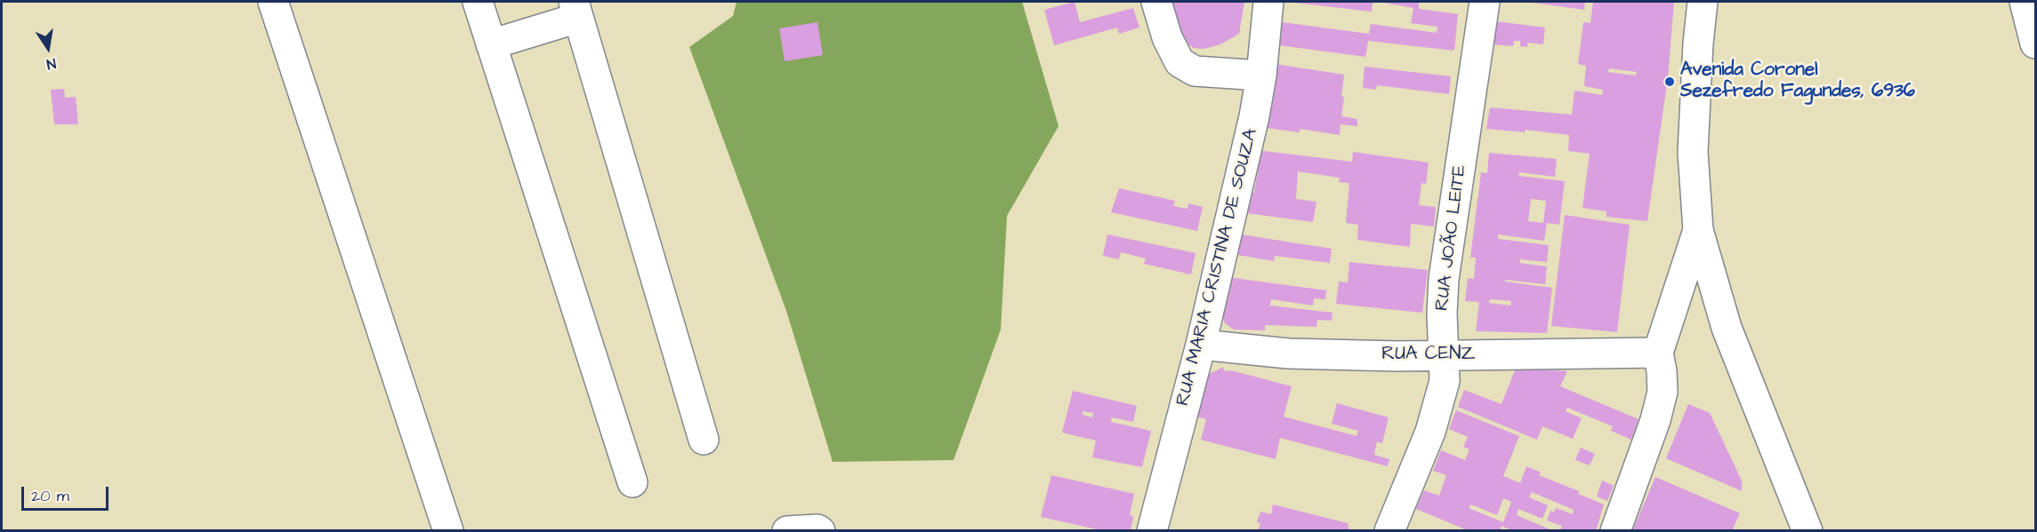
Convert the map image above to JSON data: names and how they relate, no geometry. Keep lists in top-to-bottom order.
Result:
{
  "streets": {
    "street": ["RUA JOÃO LEITE", "RUA MARIA CRISTINA DE SOUZA", "RUA CENZ"]
  },
  "crossings": [
    ["RUA JOÃO LEITE", "RUA CENZ"],
    ["RUA MARIA CRISTINA DE SOUZA", "RUA CENZ"]
  ],
  "places": ["Avenida Coronel Sezefredo Fagundes, 6936"],
  "scale_bar": "20 m",
  "north": "bottom"
}
